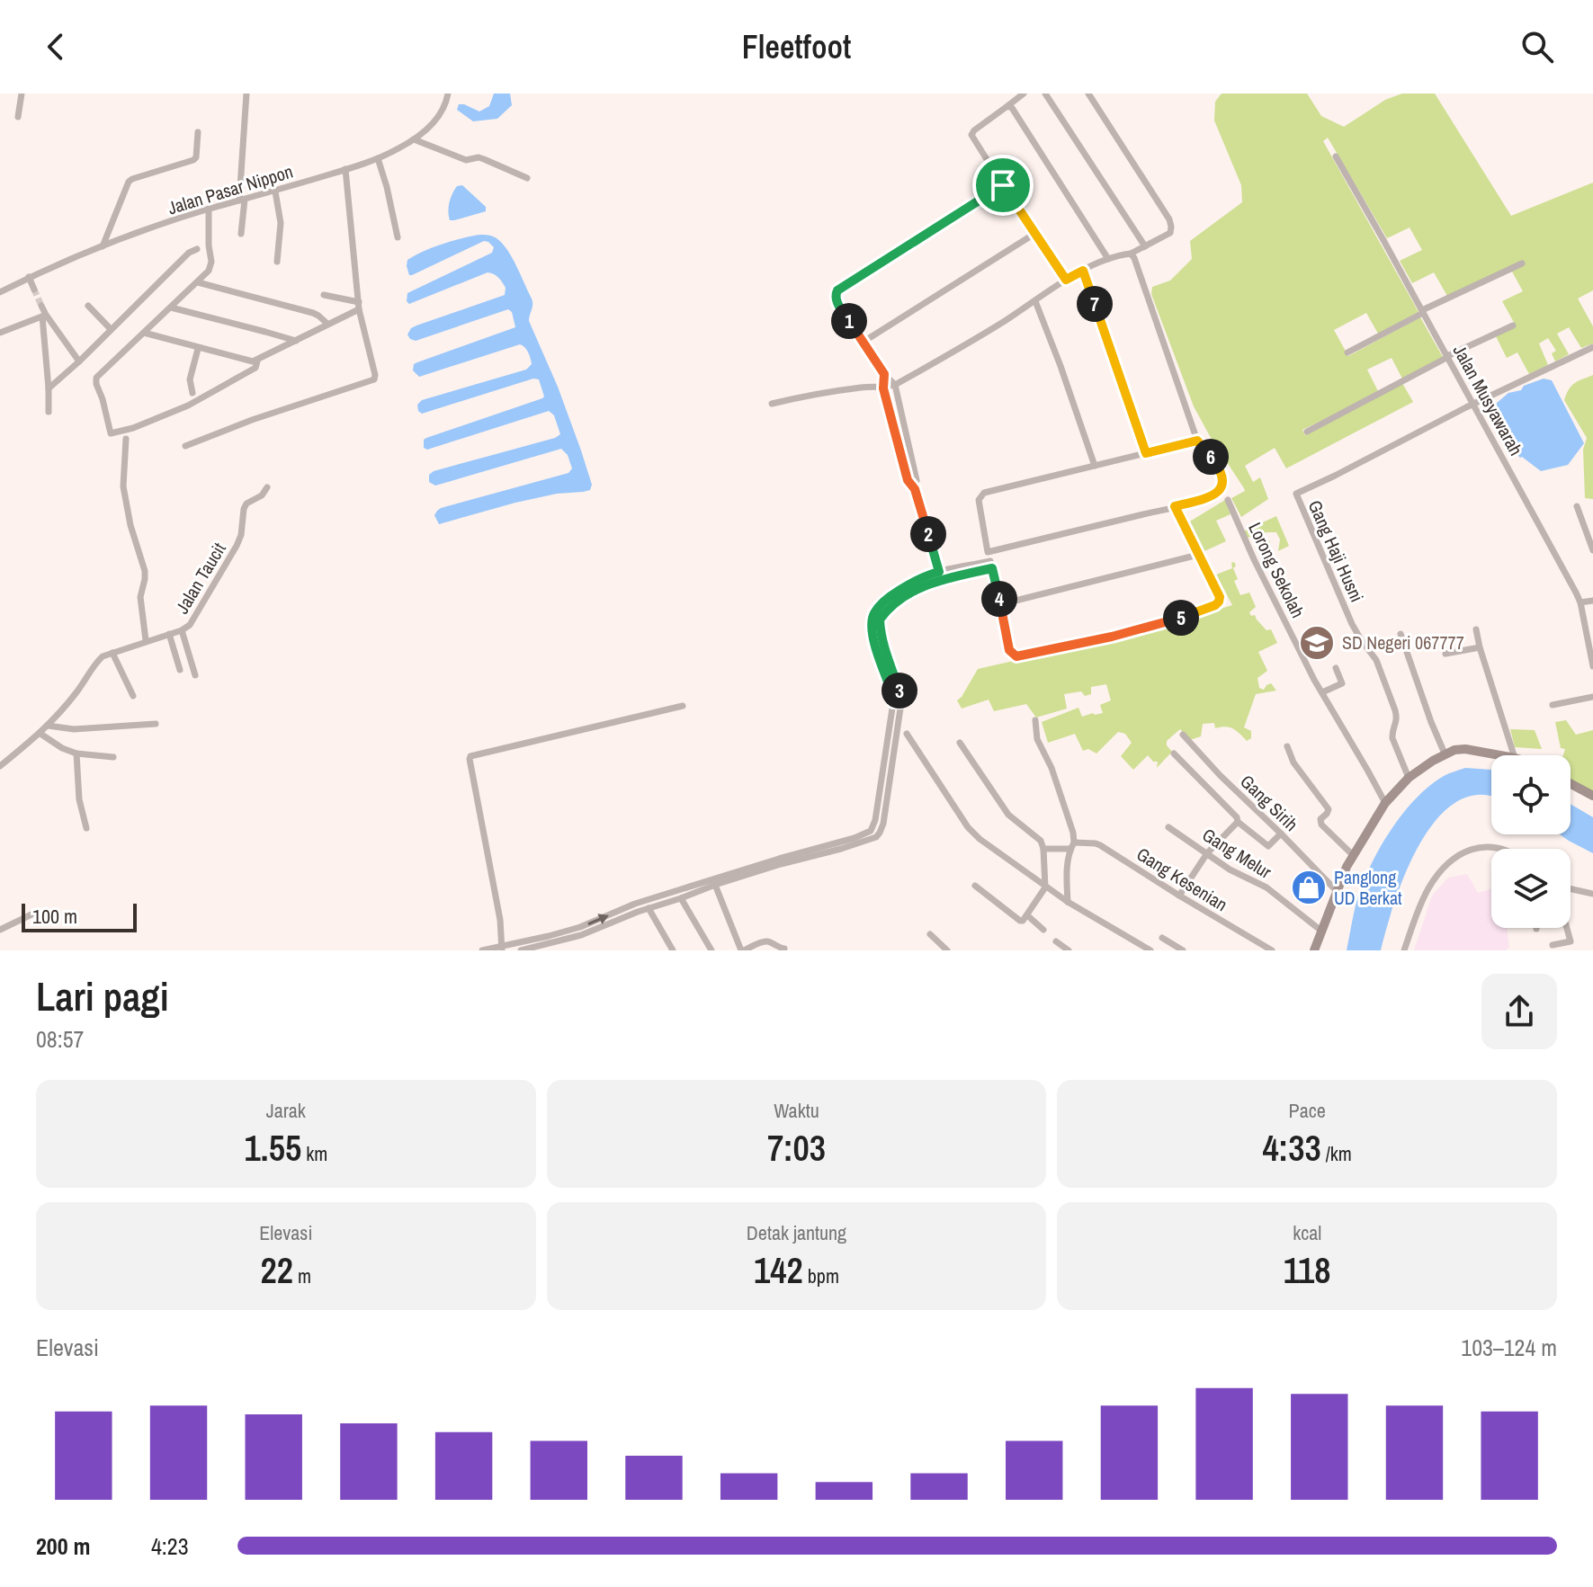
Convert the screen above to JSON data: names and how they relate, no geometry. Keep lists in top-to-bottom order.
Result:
{
  "streets": {
    "street": [
      "Jalan Pasar Nippon",
      "Jalan Musyawarah",
      "Gang Haji Husni",
      "Lorong Sekolah",
      "Jalan Taucit",
      "Gang Sirih",
      "Gang Melur",
      "Gang Kesenian"
    ]
  },
  "crossings": [
    ["Jalan Musyawarah", "Gang Haji Husni"]
  ],
  "places": {
    "school or university": ["SD Negeri 067777"],
    "shop": ["Panglong UD Berkat"]
  },
  "scale_bar": "100 m",
  "page": {
    "header": "Fleetfoot",
    "pins": [
      "7",
      "1",
      "6",
      "2",
      "4",
      "5",
      "3"
    ],
    "scale": "100 m",
    "heading": ["Lari pagi", "08:57"],
    "stats": [
      ["Jarak", "1.55 km"],
      ["Waktu", "7:03"],
      ["Pace", "4:33 /km"],
      ["Elevasi", "22 m"],
      ["Detak jantung", "142 bpm"],
      ["kcal", "118"]
    ],
    "chart": ["Elevasi", "103–124 m"],
    "list": [
      {
        "name": "200 m",
        "note": "4:23"
      }
    ]
  }
}
